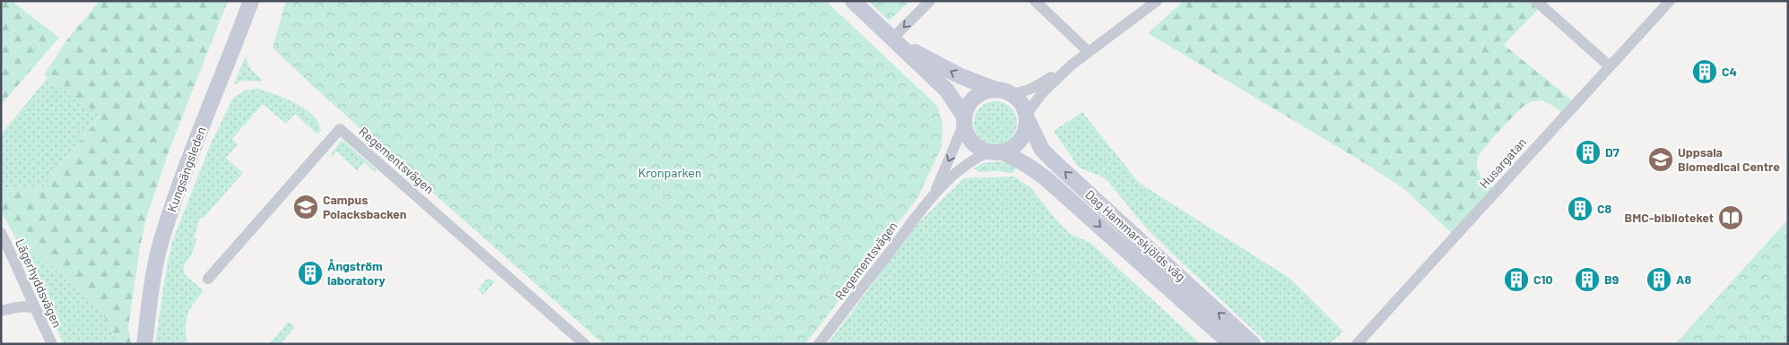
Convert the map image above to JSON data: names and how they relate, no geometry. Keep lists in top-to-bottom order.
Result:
{
  "streets": {
    "main road": ["Kungsängsleden", "Dag Hammarskjölds väg"],
    "street": ["Regementsvägen", "Husargatan", "Lägerhyddsvägen"]
  },
  "crossings": [
    ["Regementsvägen", "Dag Hammarskjölds väg"]
  ],
  "parks": ["Kronparken"],
  "places": {
    "building": [
      "C4",
      "D7",
      "C8",
      "Ångström laboratory",
      "C10",
      "B9",
      "A8"
    ],
    "school or university": ["Uppsala Biomedical Centre", "Campus Polacksbacken"],
    "library": ["BMC-biblioteket"]
  }
}
